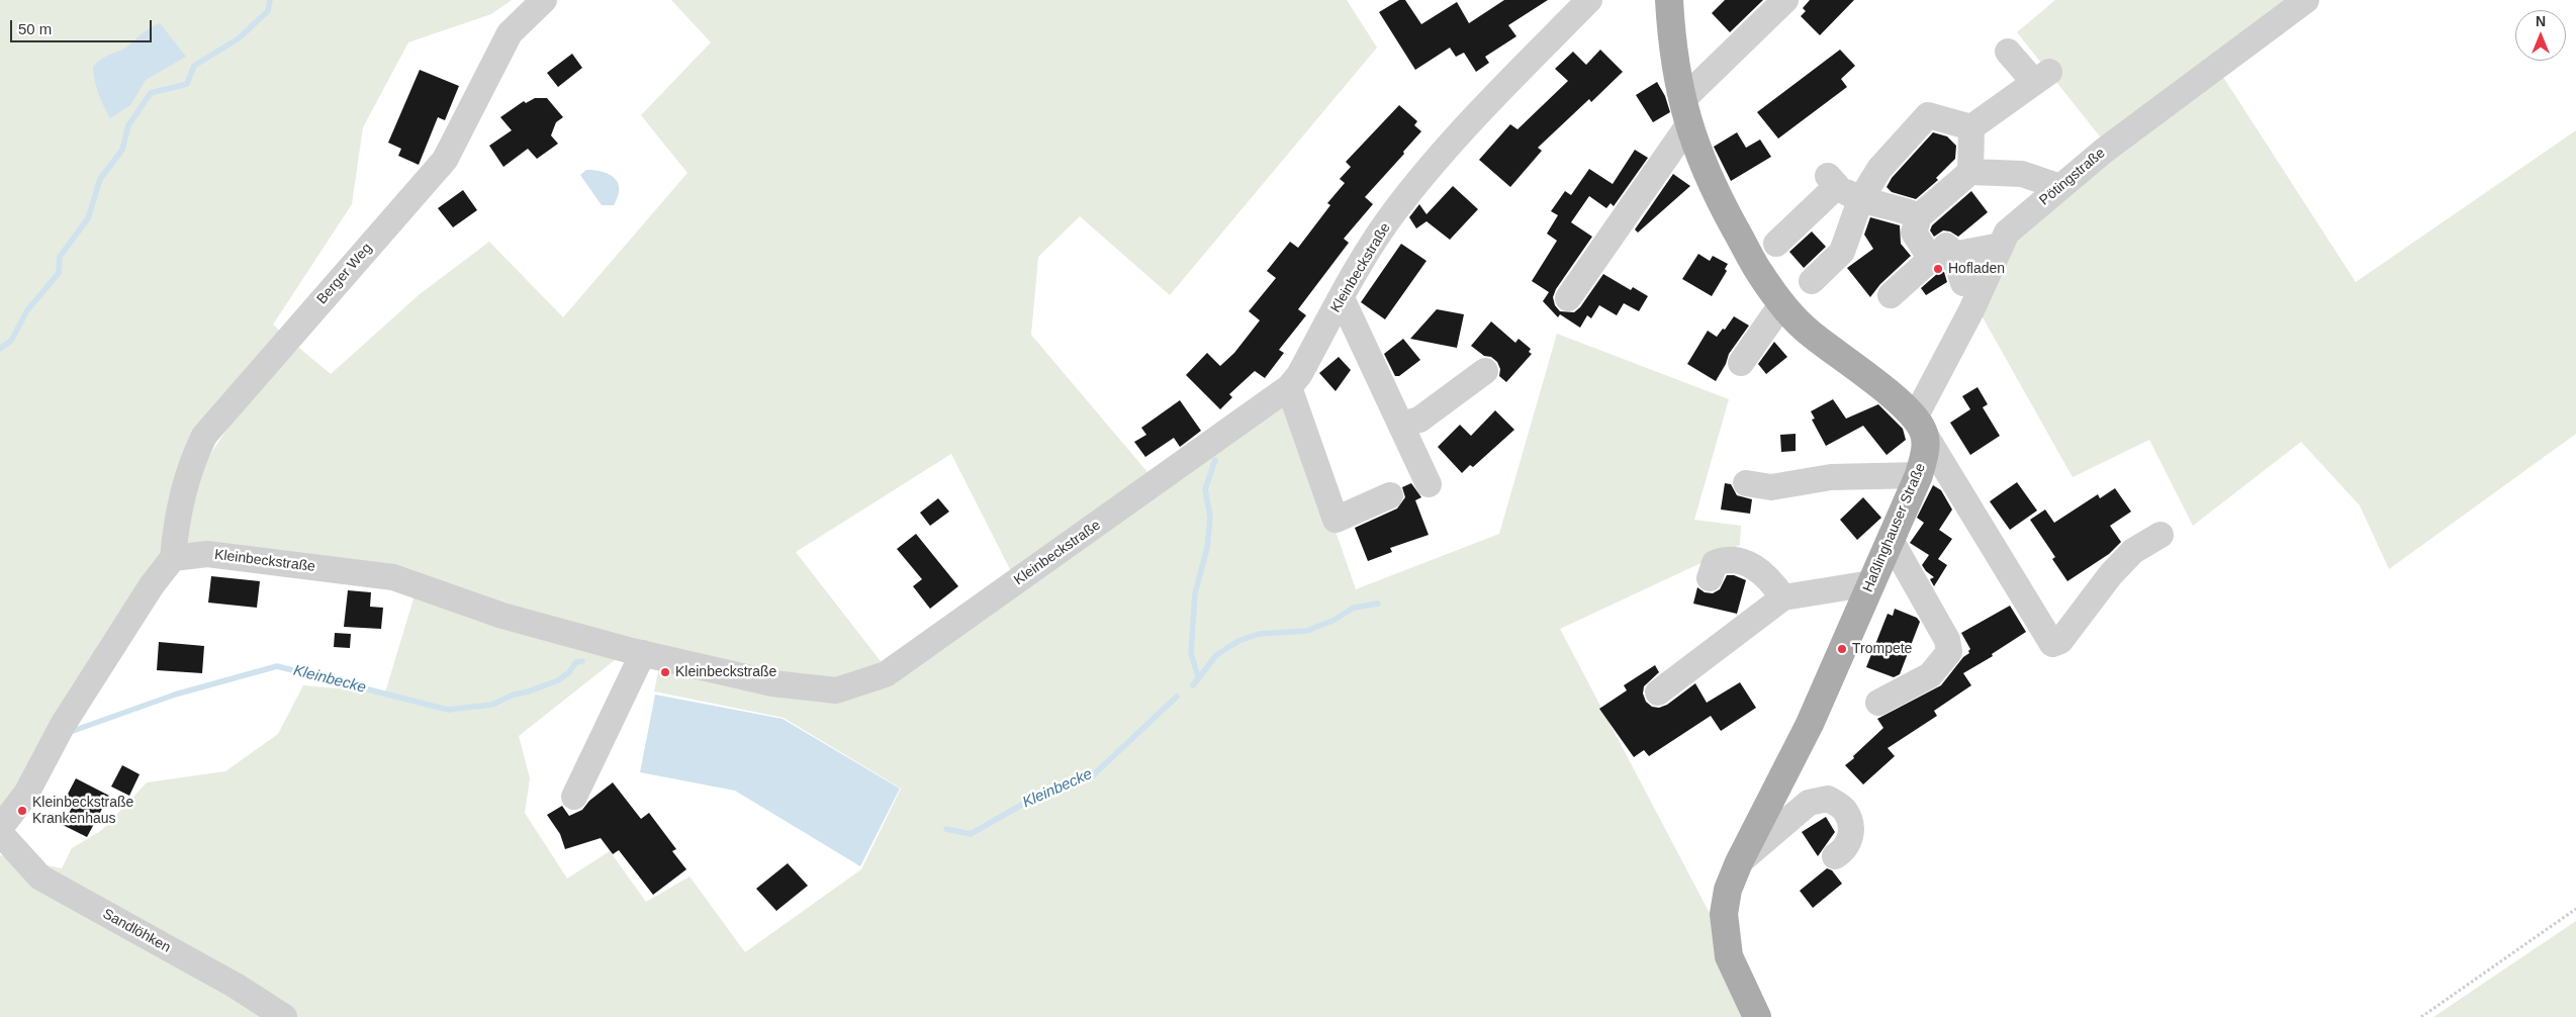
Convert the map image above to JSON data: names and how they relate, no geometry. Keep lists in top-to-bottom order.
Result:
{
  "streets": {
    "main road": ["Haßlinghauser Straße"],
    "street": [
      "Pötingstraße",
      "Kleinbeckstraße",
      "Berger Weg",
      "Sandlöhken"
    ]
  },
  "crossings": [
    ["Pötingstraße", "Haßlinghauser Straße"],
    ["Kleinbeckstraße", "Berger Weg"]
  ],
  "water": ["Kleinbecke"],
  "places": [
    "Hofladen",
    "Trompete",
    "Kleinbeckstraße",
    "Kleinbeckstraße Krankenhaus"
  ],
  "scale_bar": "50 m",
  "north": "top"
}
